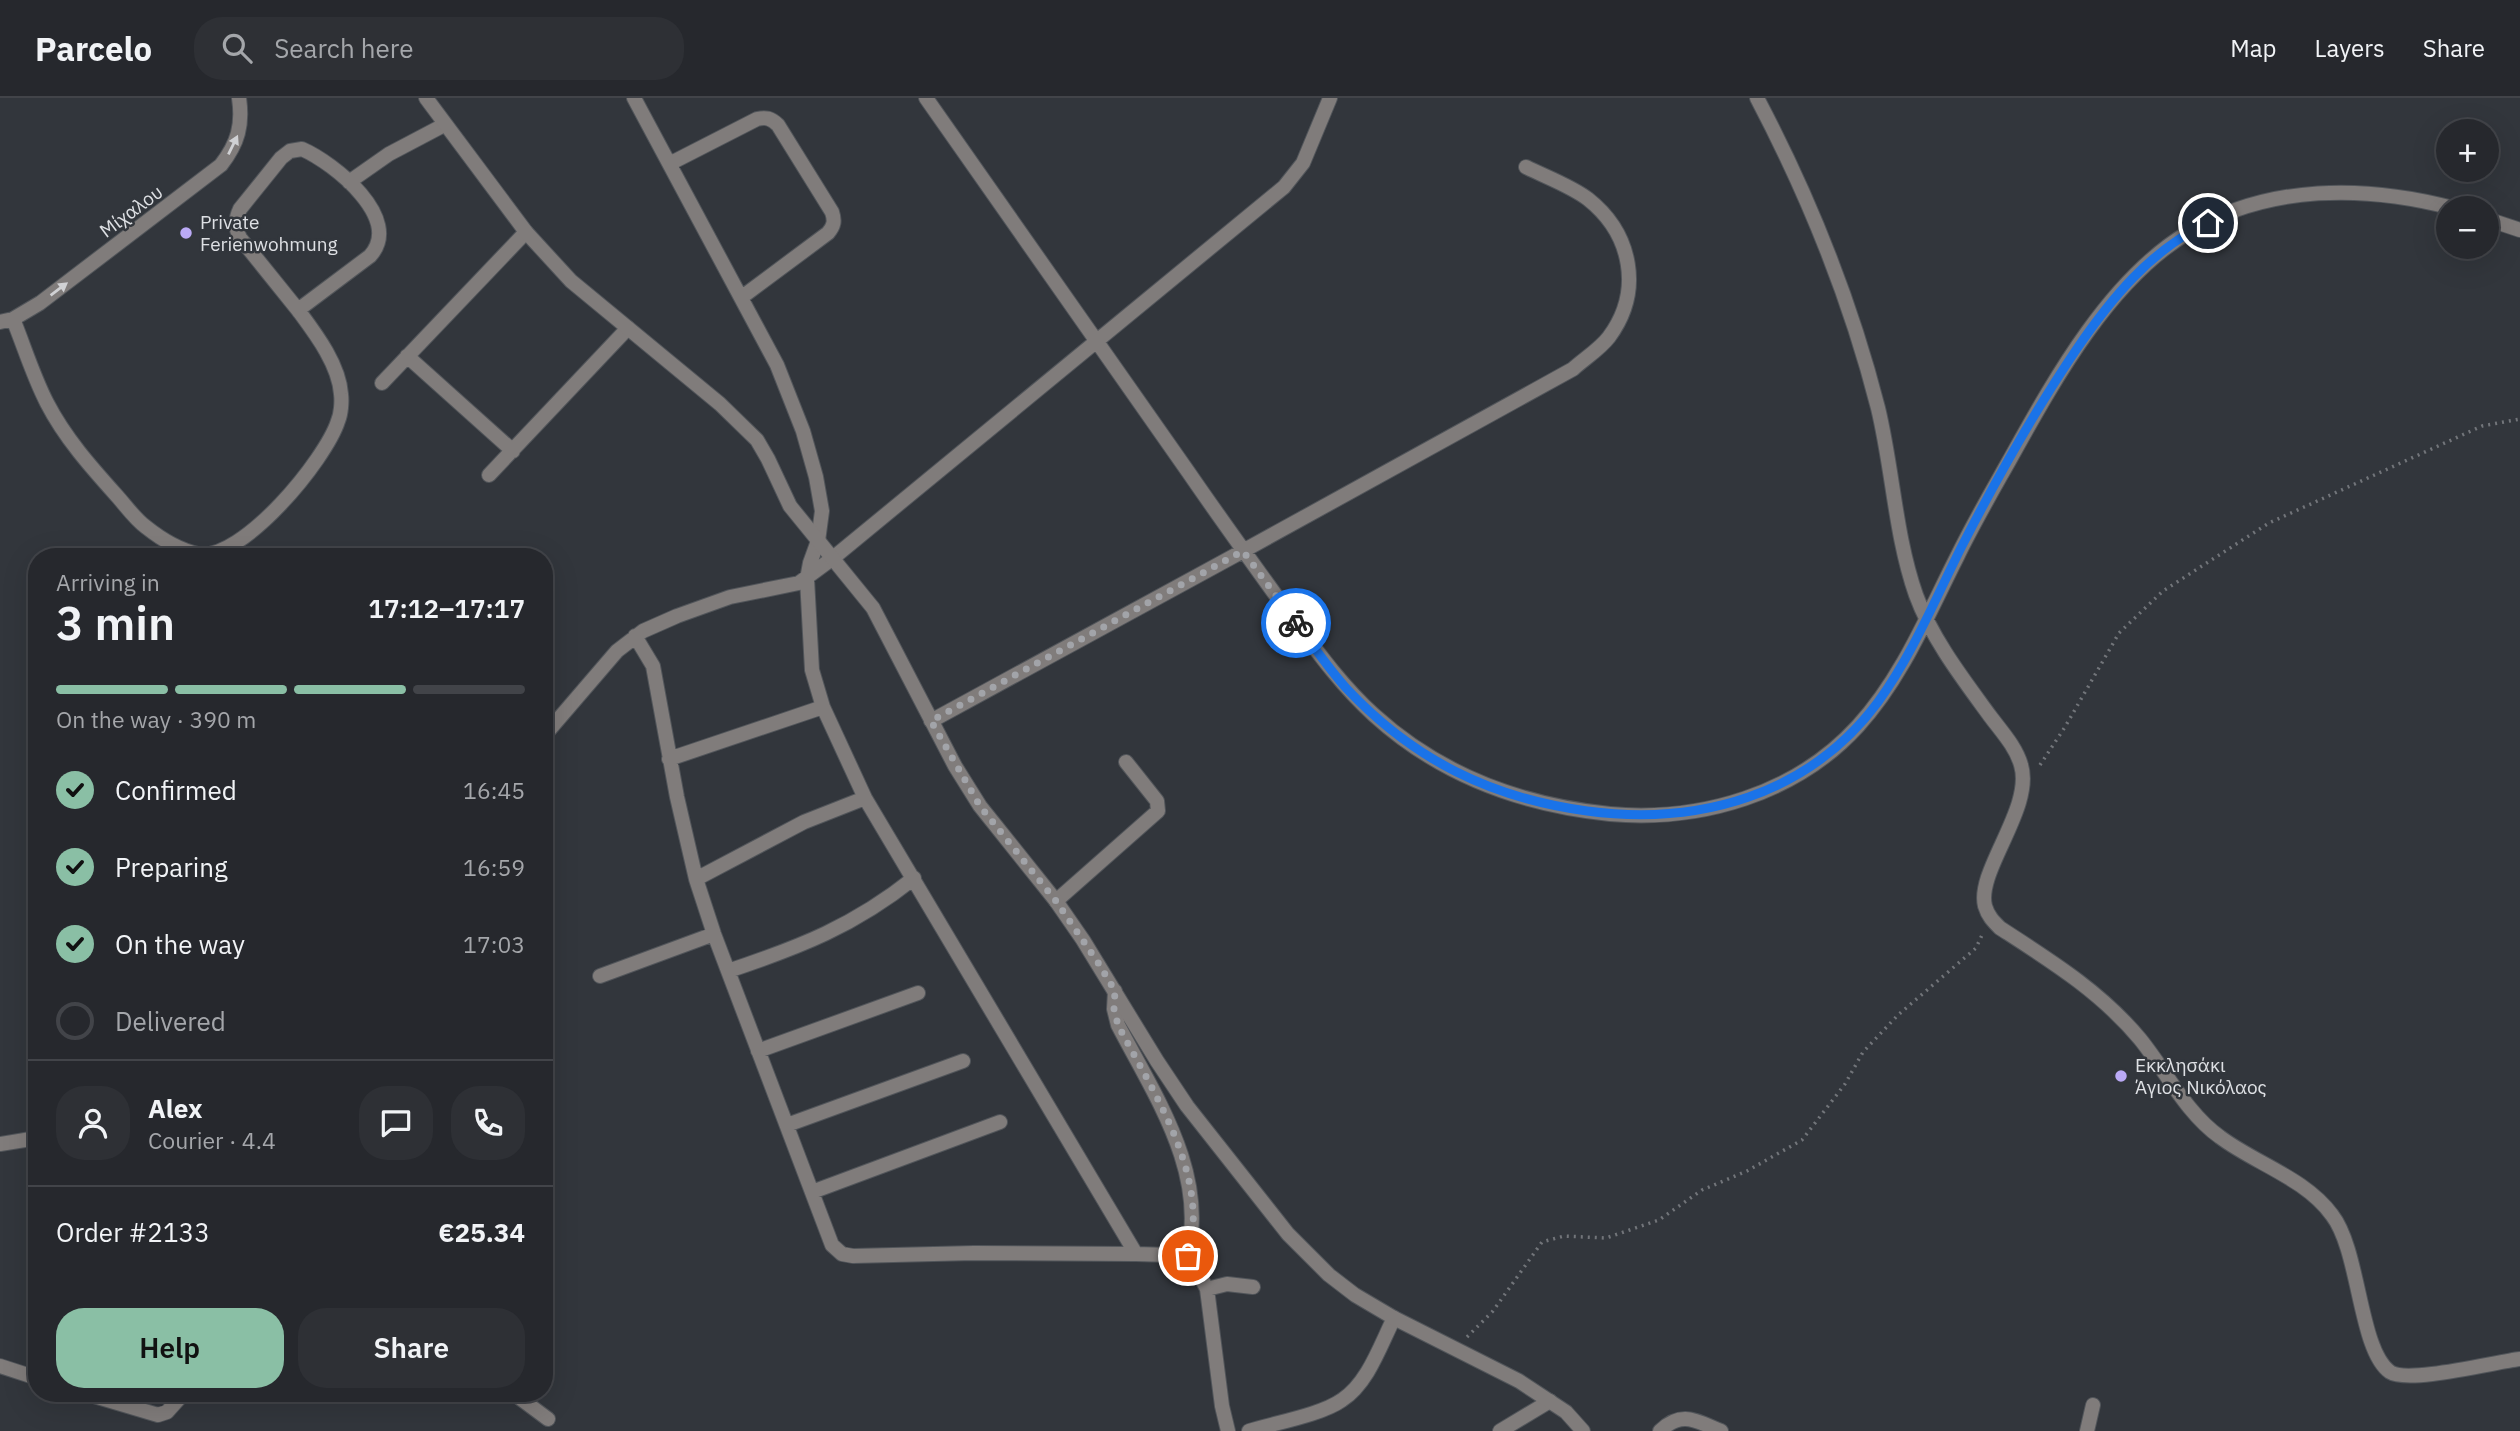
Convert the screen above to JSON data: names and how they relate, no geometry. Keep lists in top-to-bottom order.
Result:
{
  "streets": {
    "street": ["Μίχαλου"]
  },
  "one_way": ["Μίχαλου"],
  "places": ["Private Ferienwohmung", "Εκκλησάκι Άγιος Νικόλαος"],
  "page": {
    "header": "Parcelo",
    "search": "Search here",
    "nav": ["Map", "Layers", "Share"],
    "map_buttons": ["+", "−"],
    "heading": ["3 min", "Arriving in", "17:12–17:17"],
    "panel": [
      "Alex",
      "Courier · 4.4",
      "Order #2133",
      "€25.34"
    ],
    "bar": "On the way · 390 m",
    "list": [
      ["Confirmed", "16:45"],
      ["Preparing", "16:59"],
      ["On the way", "17:03"],
      "Delivered"
    ],
    "buttons": ["Help", "Share"]
  }
}
